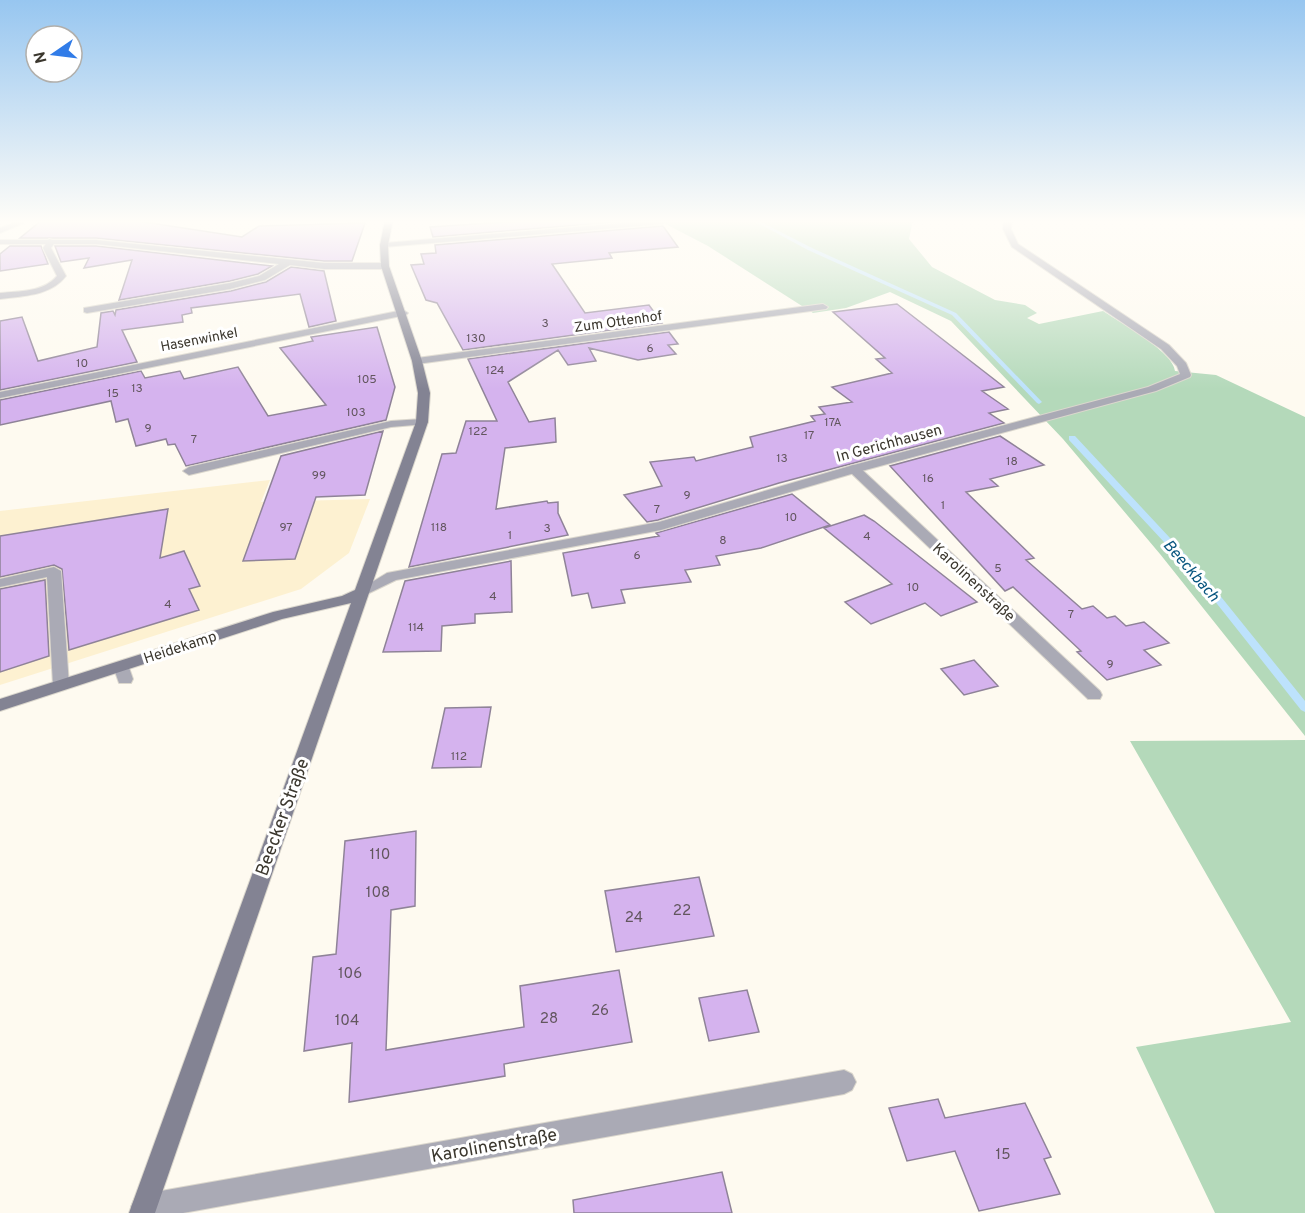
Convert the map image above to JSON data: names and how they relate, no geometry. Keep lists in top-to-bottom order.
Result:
{
  "streets": {
    "street": [
      "Zum Ottenhof",
      "Hasenwinkel",
      "In Gerichhausen",
      "Karolinenstraße",
      "Heidekamp",
      "Beecker Straße"
    ]
  },
  "crossings": [
    ["Zum Ottenhof", "Beecker Straße"],
    ["Hasenwinkel", "Beecker Straße"],
    ["In Gerichhausen", "Karolinenstraße"],
    ["In Gerichhausen", "Heidekamp"],
    ["In Gerichhausen", "Beecker Straße"],
    ["Karolinenstraße", "Beecker Straße"],
    ["Heidekamp", "Beecker Straße"]
  ],
  "water": ["Beeckbach"],
  "house_numbers": [
    "3",
    "130",
    "6",
    "10",
    "124",
    "105",
    "13",
    "15",
    "103",
    "17A",
    "9",
    "122",
    "17",
    "7",
    "13",
    "18",
    "99",
    "16",
    "9",
    "1",
    "7",
    "10",
    "97",
    "118",
    "3",
    "1",
    "4",
    "8",
    "6",
    "5",
    "10",
    "4",
    "4",
    "7",
    "114",
    "9",
    "112",
    "110",
    "108",
    "22",
    "24",
    "106",
    "26",
    "28",
    "104",
    "15"
  ],
  "north": "left"
}
